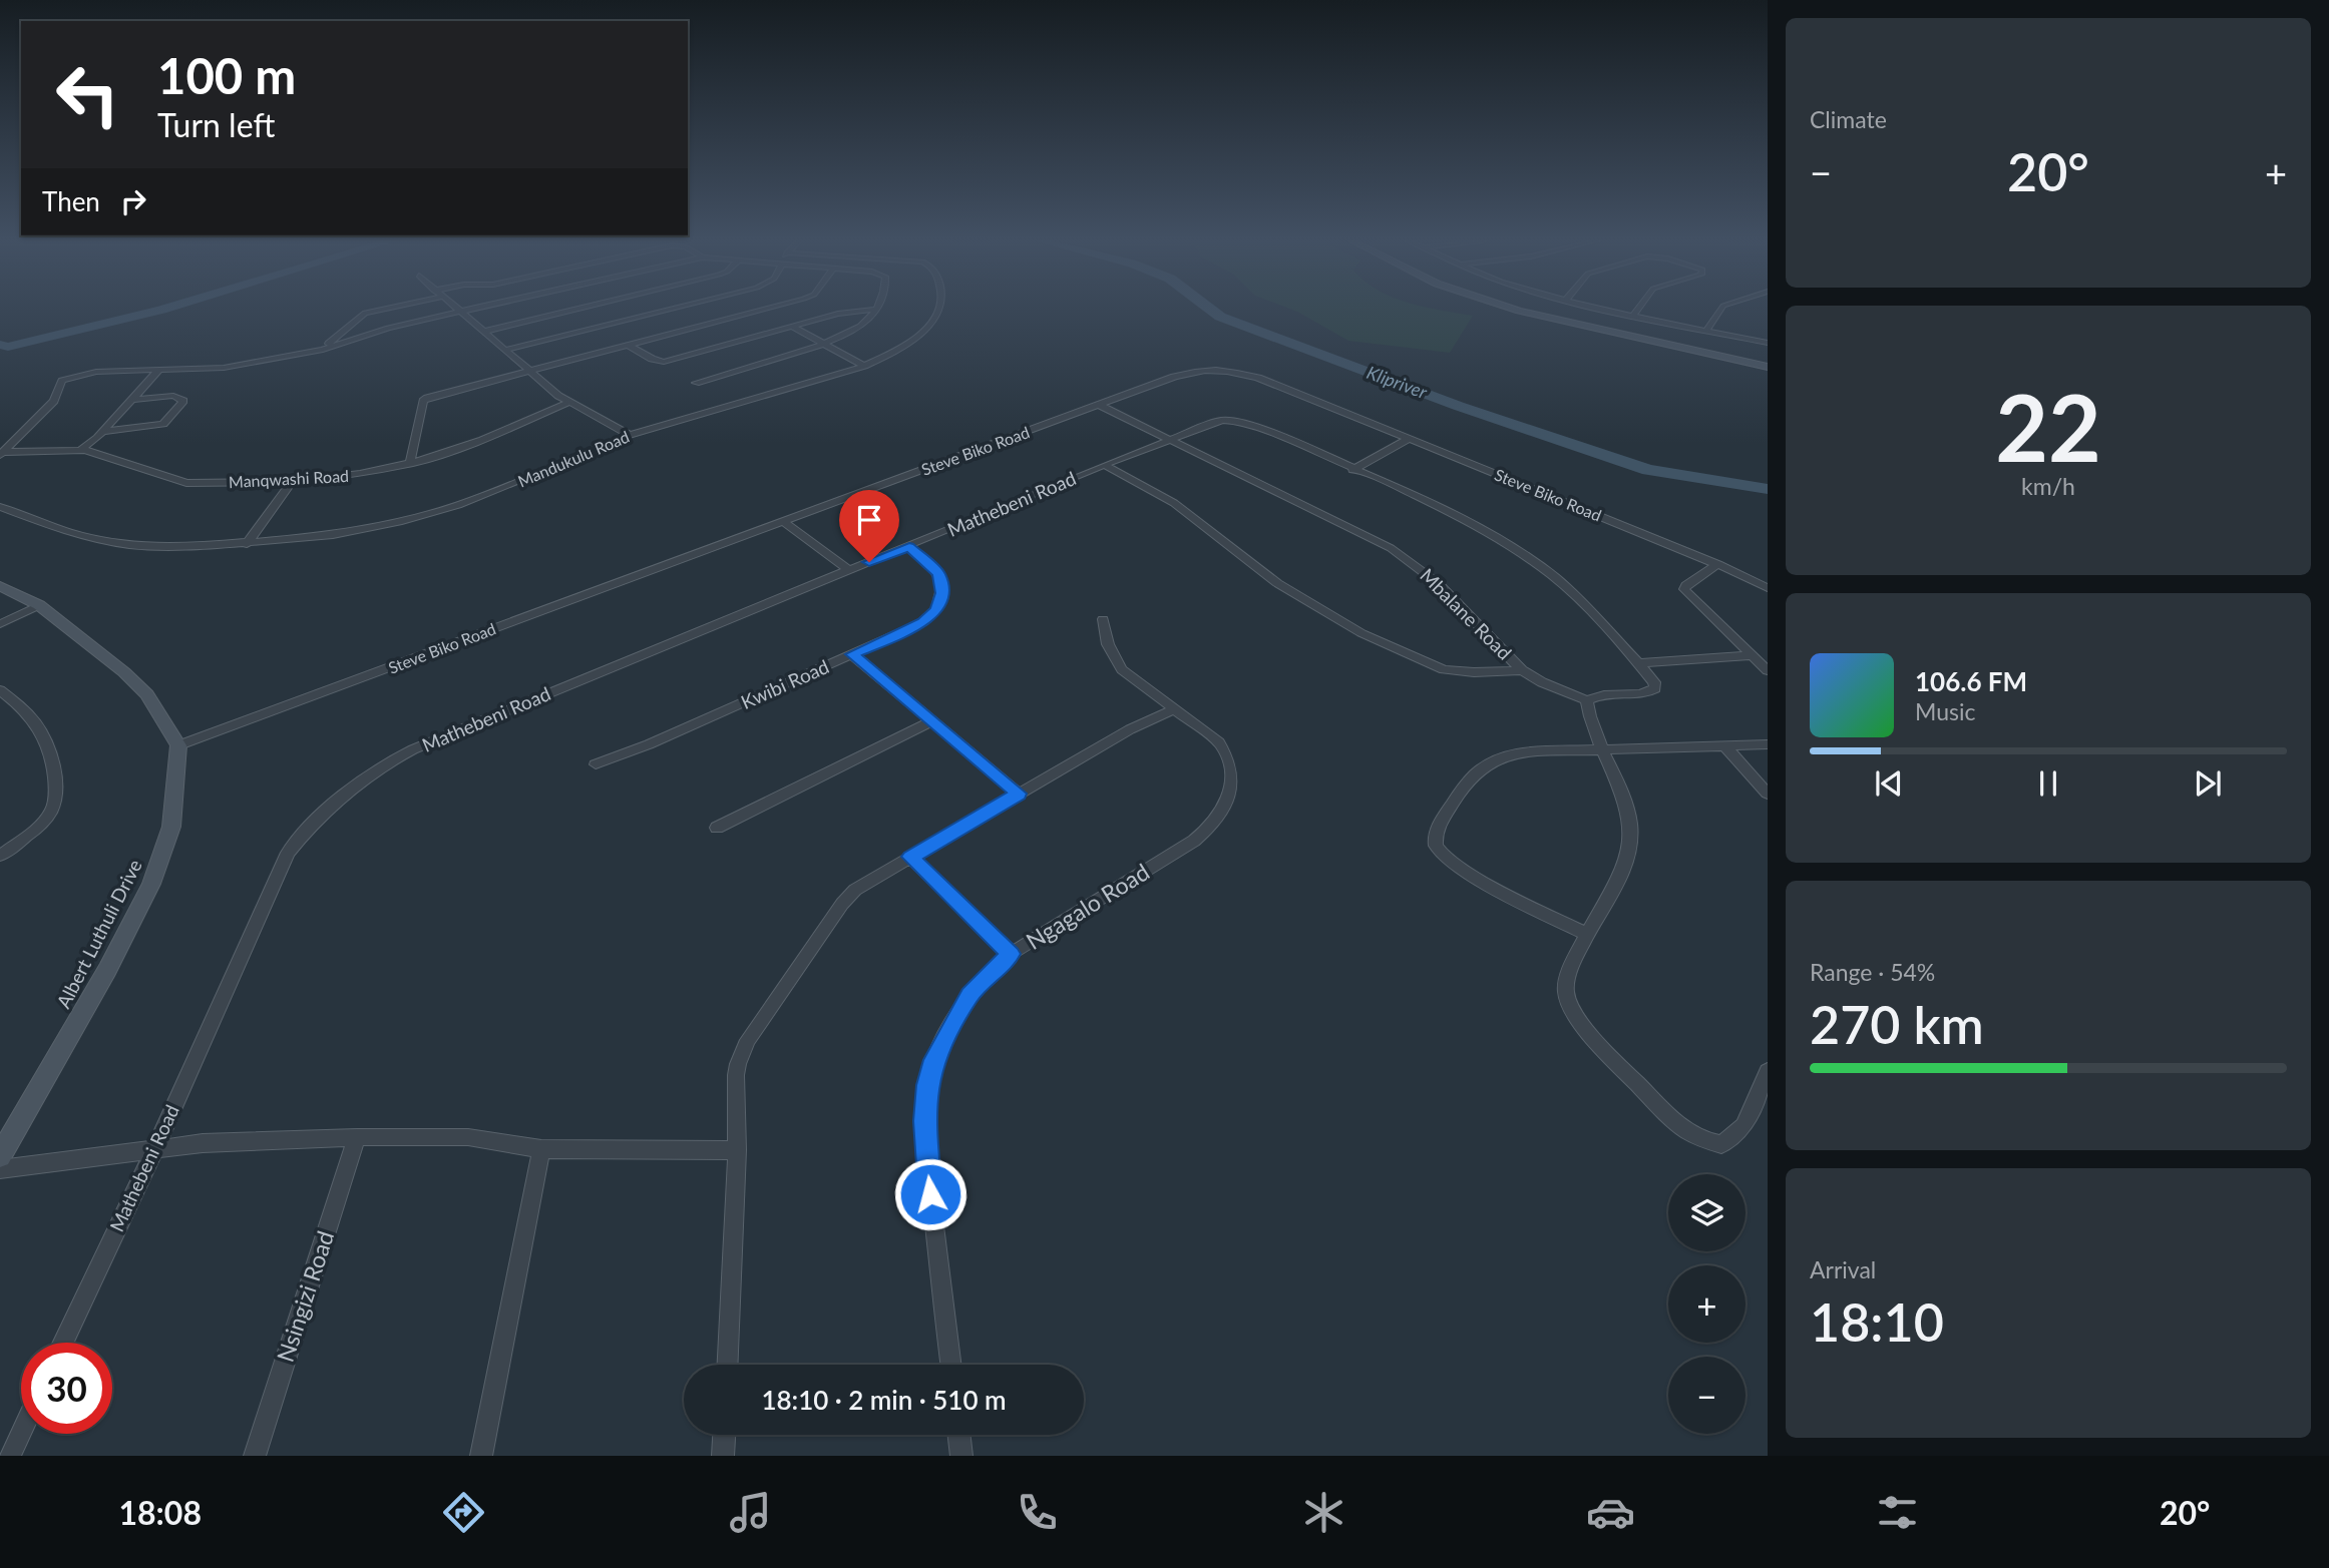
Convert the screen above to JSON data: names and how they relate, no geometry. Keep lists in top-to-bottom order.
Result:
{
  "streets": {
    "street": [
      "Steve Biko Road",
      "Mandukulu Road",
      "Manqwashi Road",
      "Mathebeni Road",
      "Mbalane Road",
      "Kwibi Road",
      "Ngagalo Road",
      "Albert Luthuli Drive",
      "Nsingizi Road"
    ]
  },
  "crossings": [
    ["Steve Biko Road", "Mbalane Road"],
    ["Steve Biko Road", "Albert Luthuli Drive"],
    ["Mathebeni Road", "Mbalane Road"],
    ["Mathebeni Road", "Kwibi Road"]
  ],
  "water": ["Klipriver"],
  "page": {
    "tile": [
      "Climate",
      ["22", "km/h"],
      ["Range · 54%", "270 km"],
      ["Arrival", "18:10"]
    ],
    "turn": ["100 m", "Turn left"],
    "heat": ["−", "20°", "+"],
    "then": "Then",
    "song": ["106.6 FM", "Music"],
    "map_buttons": ["+", "−"],
    "limit": "30",
    "trip": "18:10 · 2 min · 510 m",
    "tabs": ["18:08", "20°"]
  }
}
